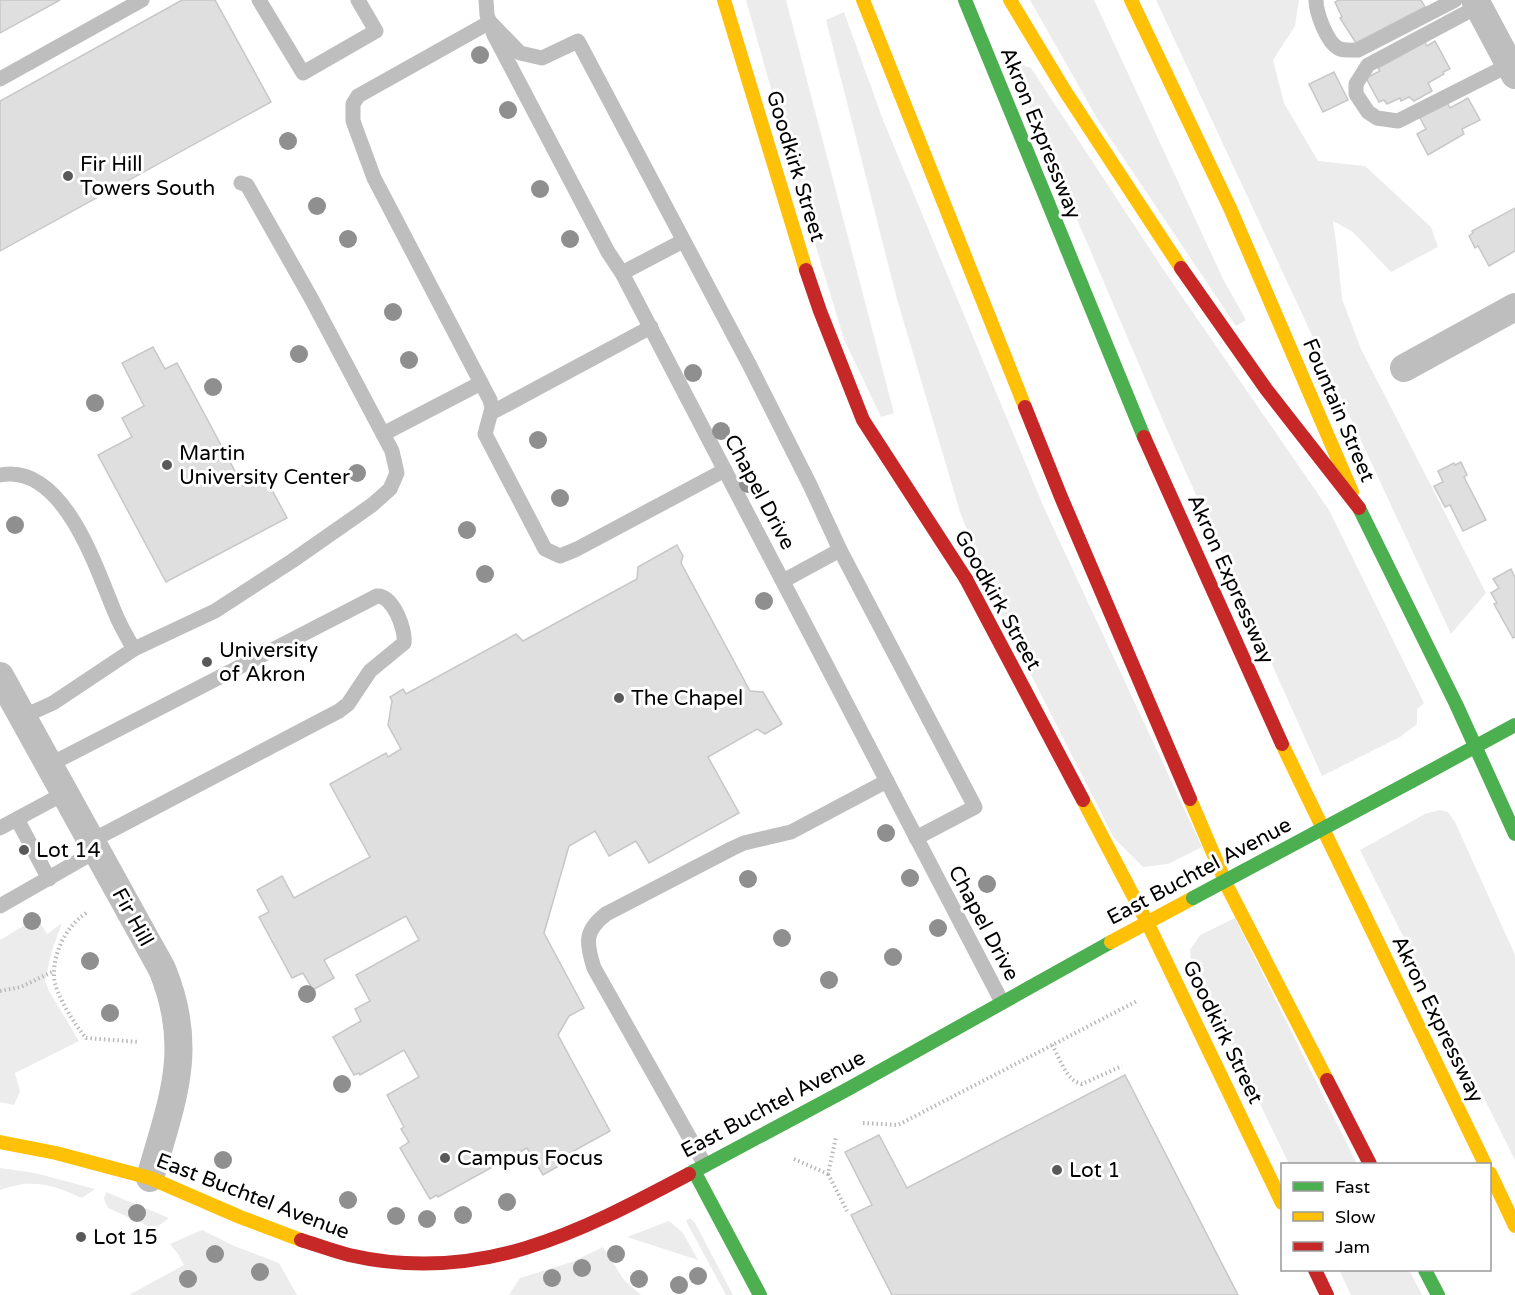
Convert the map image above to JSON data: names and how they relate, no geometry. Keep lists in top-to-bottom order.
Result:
{
  "streets": {
    "main road": [
      "Akron Expressway",
      "Goodkirk Street",
      "Fountain Street",
      "East Buchtel Avenue"
    ],
    "street": ["Fir Hill"],
    "lane": ["Chapel Drive"]
  },
  "crossings": [
    ["Goodkirk Street", "East Buchtel Avenue"],
    ["Fountain Street", "East Buchtel Avenue"],
    ["Chapel Drive", "East Buchtel Avenue"],
    ["East Buchtel Avenue", "Fir Hill"]
  ],
  "places": [
    "Fir Hill Towers South",
    "Martin University Center",
    "University of Akron",
    "The Chapel",
    "Lot 14",
    "Campus Focus",
    "Lot 1",
    "Lot 15"
  ],
  "legend": ["Fast", "Slow", "Jam"]
}
